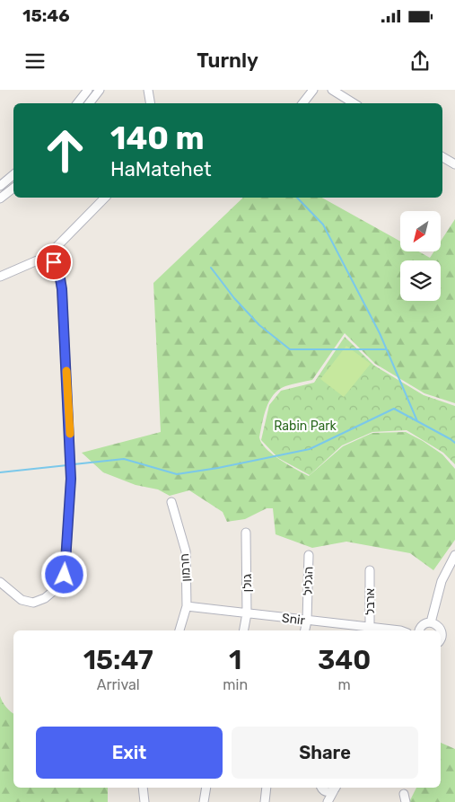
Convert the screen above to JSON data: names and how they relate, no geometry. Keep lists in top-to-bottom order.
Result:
{
  "streets": {
    "street": [
      "חרמון",
      "הגליל",
      "גולן",
      "ארבל",
      "Snir"
    ]
  },
  "crossings": [
    ["חרמון", "Snir"],
    ["הגליל", "Snir"],
    ["גולן", "Snir"],
    ["ארבל", "Snir"]
  ],
  "parks": ["Rabin Park"],
  "north": "bottom left",
  "page": {
    "status": "15:46",
    "header": "Turnly",
    "turn": ["140 m", "HaMatehet"],
    "eta": [
      "15:47",
      "Arrival",
      "1",
      "min",
      "340",
      "m"
    ],
    "buttons": ["Exit", "Share"]
  }
}
